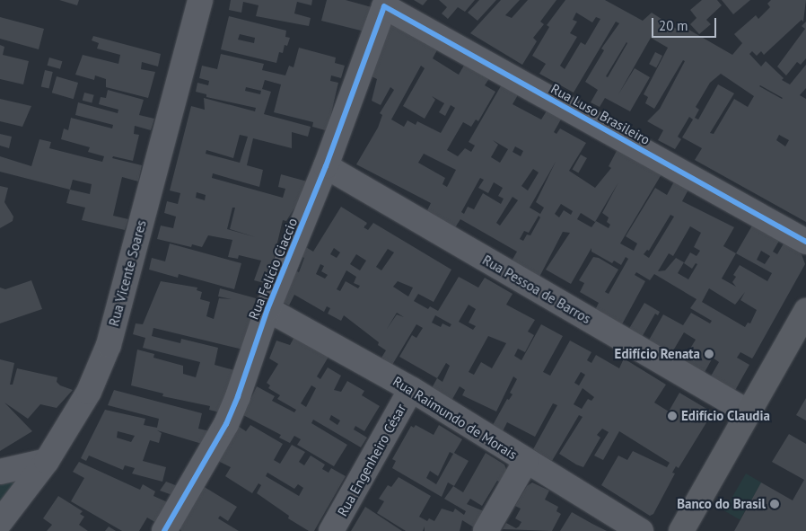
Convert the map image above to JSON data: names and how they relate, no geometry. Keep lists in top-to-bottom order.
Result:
{
  "streets": {
    "street": [
      "Rua Luso Brasileiro",
      "Rua Felício Ciaccio",
      "Rua Vicente Soares",
      "Rua Pessoa de Barros",
      "Rua Raimundo de Morais",
      "Rua Engenheiro César"
    ]
  },
  "crossings": [
    ["Rua Luso Brasileiro", "Rua Felício Ciaccio"],
    ["Rua Felício Ciaccio", "Rua Pessoa de Barros"],
    ["Rua Felício Ciaccio", "Rua Raimundo de Morais"],
    ["Rua Raimundo de Morais", "Rua Engenheiro César"]
  ],
  "places": ["Edifício Renata", "Edifício Claudia", "Banco do Brasil"],
  "scale_bar": "20 m"
}
